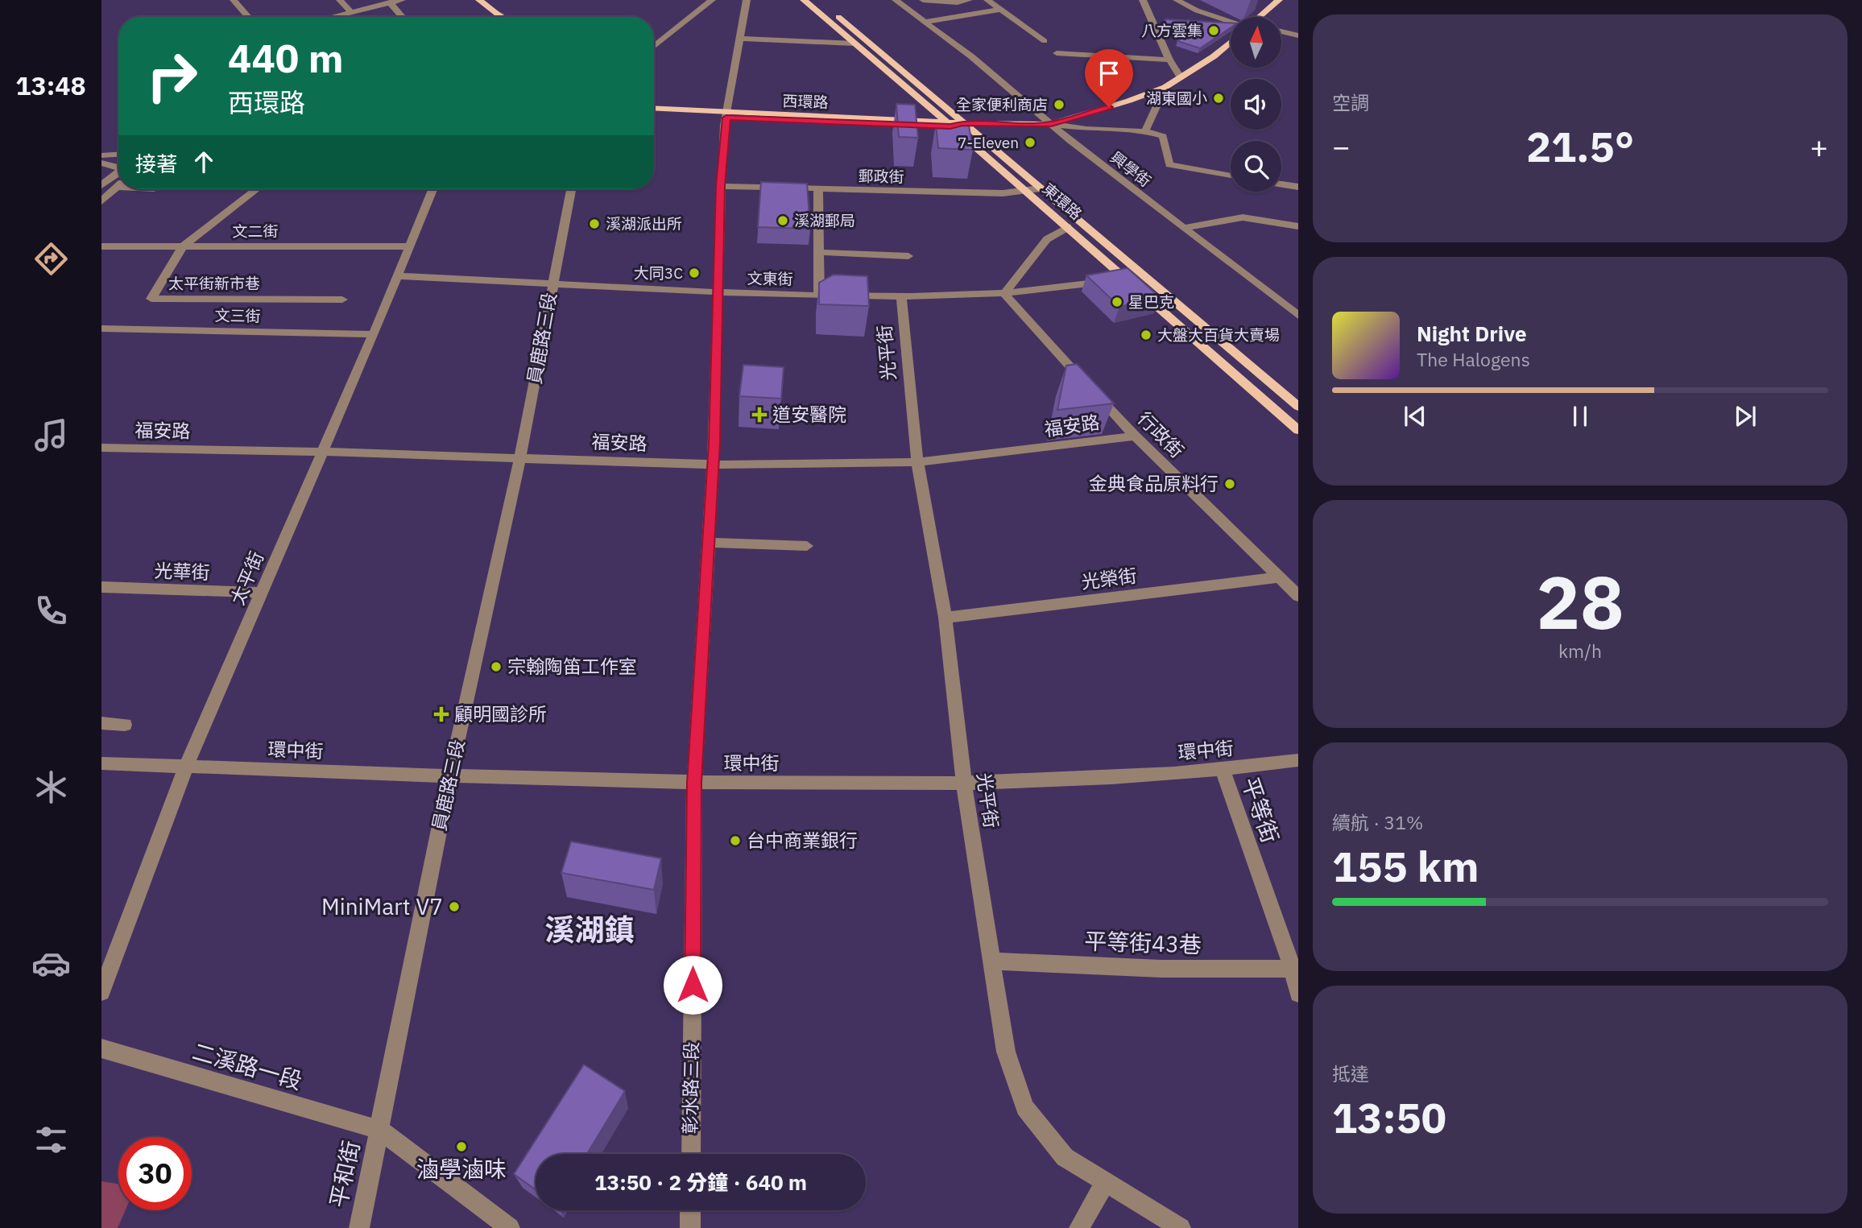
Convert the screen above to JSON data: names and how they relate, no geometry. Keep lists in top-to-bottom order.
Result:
{
  "streets": {
    "main road": ["西環路", "東環路"],
    "street": [
      "興學街",
      "郵政街",
      "文二街",
      "文東街",
      "太平街新市巷",
      "文三街",
      "員鹿路三段",
      "光平街",
      "福安路",
      "行政街",
      "光華街",
      "太平街",
      "光榮街",
      "環中街",
      "平等街",
      "平等街43巷",
      "二溪路一段",
      "彰水路三段",
      "平和街"
    ]
  },
  "crossings": [
    ["西環路", "興學街"],
    ["西環路", "東環路"],
    ["西環路", "彰水路三段"],
    ["郵政街", "東環路"],
    ["郵政街", "彰水路三段"],
    ["東環路", "文東街"],
    ["文二街", "太平街新市巷"],
    ["文二街", "太平街"],
    ["文東街", "員鹿路三段"],
    ["文東街", "光平街"],
    ["文東街", "行政街"],
    ["文東街", "太平街"],
    ["文東街", "彰水路三段"],
    ["文三街", "太平街"],
    ["員鹿路三段", "福安路"],
    ["員鹿路三段", "環中街"],
    ["員鹿路三段", "二溪路一段"],
    ["員鹿路三段", "平和街"],
    ["光平街", "福安路"],
    ["光平街", "光榮街"],
    ["光平街", "環中街"],
    ["光平街", "平等街43巷"],
    ["福安路", "行政街"],
    ["福安路", "太平街"],
    ["福安路", "彰水路三段"],
    ["行政街", "光榮街"],
    ["光華街", "太平街"],
    ["太平街", "環中街"],
    ["環中街", "平等街"],
    ["環中街", "彰水路三段"],
    ["平等街", "平等街43巷"],
    ["二溪路一段", "平和街"]
  ],
  "districts": ["溪湖鎮"],
  "places": {
    "other": [
      "八方雲集",
      "湖東國小",
      "全家便利商店",
      "7-Eleven",
      "溪湖郵局",
      "溪湖派出所",
      "大同3C",
      "星巴克",
      "大盤大百貨大賣場",
      "金典食品原料行",
      "宗翰陶笛工作室",
      "台中商業銀行",
      "MiniMart V7",
      "滷學滷味"
    ],
    "health": ["道安醫院", "顧明國診所"]
  },
  "north": "top",
  "page": {
    "tabs": "13:48",
    "tile": [
      "空調",
      ["28", "km/h"],
      ["續航 · 31%", "155 km"],
      ["抵達", "13:50"]
    ],
    "turn": ["440 m", "西環路"],
    "heat": ["−", "21.5°", "+"],
    "then": "接著",
    "song": ["Night Drive", "The Halogens"],
    "limit": "30",
    "trip": "13:50 · 2 分鐘 · 640 m"
  }
}
